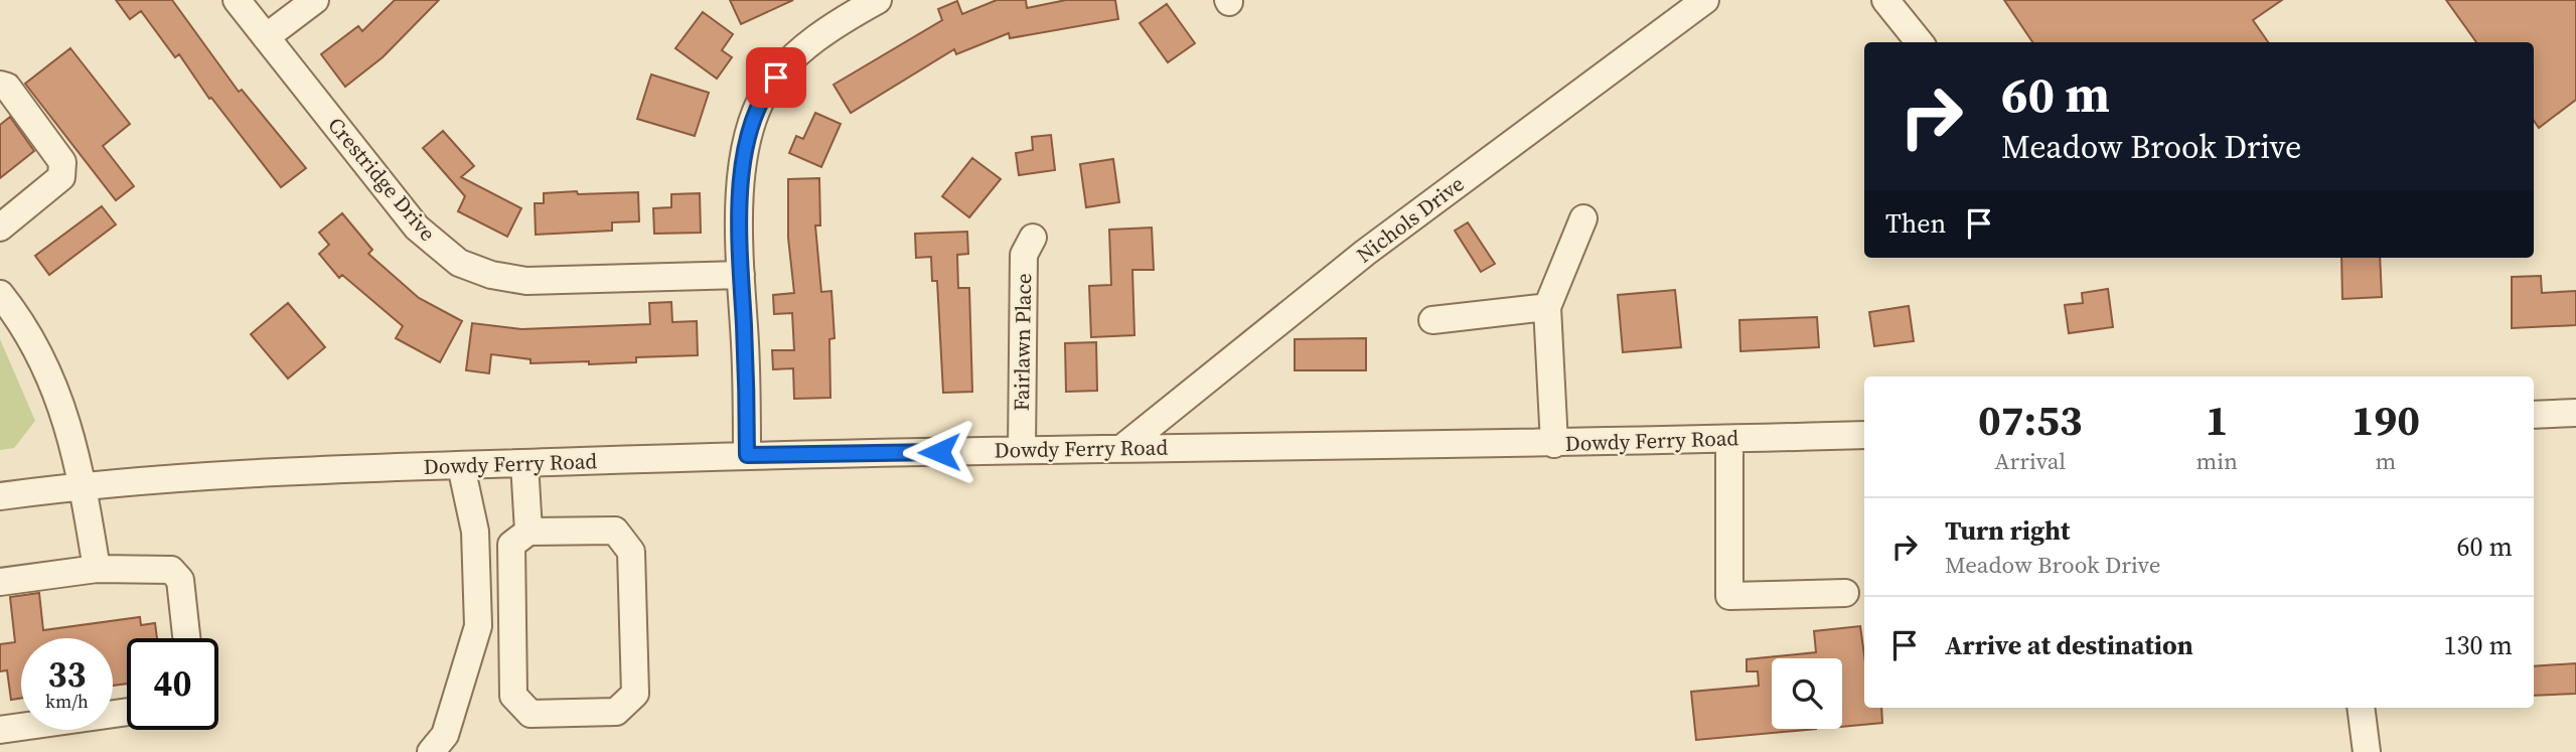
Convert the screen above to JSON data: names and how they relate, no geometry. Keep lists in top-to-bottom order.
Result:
{
  "streets": {
    "street": [
      "Crestridge Drive",
      "Nichols Drive",
      "Fairlawn Place",
      "Dowdy Ferry Road"
    ]
  },
  "crossings": [
    ["Nichols Drive", "Dowdy Ferry Road"],
    ["Fairlawn Place", "Dowdy Ferry Road"]
  ],
  "page": {
    "turn": ["60 m", "Meadow Brook Drive"],
    "then": "Then",
    "eta": [
      "07:53",
      "Arrival",
      "1",
      "min",
      "190",
      "m"
    ],
    "list": [
      {
        "name": "Turn right",
        "note": "Meadow Brook Drive",
        "value": "60 m"
      },
      {
        "name": "Arrive at destination",
        "value": "130 m"
      }
    ],
    "speed": "33 km/h",
    "limit": "40"
  }
}
